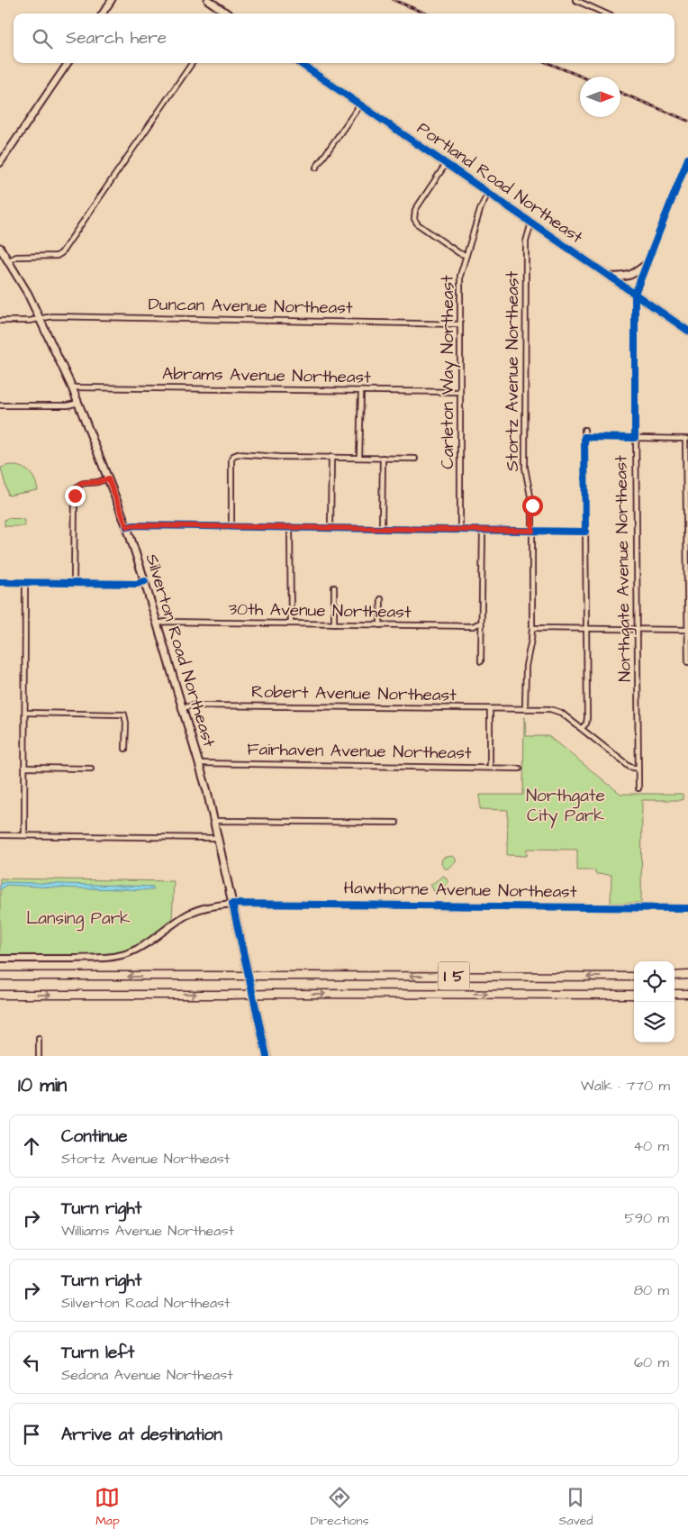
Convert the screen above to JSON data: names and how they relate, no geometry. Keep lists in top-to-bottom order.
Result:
{
  "streets": {
    "highway": ["I 5"],
    "main road": ["Portland Road Northeast", "Silverton Road Northeast", "Hawthorne Avenue Northeast"],
    "street": [
      "Duncan Avenue Northeast",
      "Stortz Avenue Northeast",
      "Carleton Way Northeast",
      "Abrams Avenue Northeast",
      "Northgate Avenue Northeast",
      "30th Avenue Northeast",
      "Robert Avenue Northeast",
      "Fairhaven Avenue Northeast"
    ]
  },
  "crossings": [
    ["Portland Road Northeast", "Stortz Avenue Northeast"],
    ["Portland Road Northeast", "Carleton Way Northeast"],
    ["Portland Road Northeast", "Northgate Avenue Northeast"],
    ["Duncan Avenue Northeast", "Carleton Way Northeast"],
    ["Duncan Avenue Northeast", "Silverton Road Northeast"],
    ["Stortz Avenue Northeast", "Robert Avenue Northeast"],
    ["Carleton Way Northeast", "Abrams Avenue Northeast"],
    ["Abrams Avenue Northeast", "Silverton Road Northeast"],
    ["Northgate Avenue Northeast", "Robert Avenue Northeast"],
    ["30th Avenue Northeast", "Silverton Road Northeast"],
    ["Silverton Road Northeast", "Robert Avenue Northeast"],
    ["Silverton Road Northeast", "Fairhaven Avenue Northeast"],
    ["Silverton Road Northeast", "Hawthorne Avenue Northeast"]
  ],
  "parks": ["Northgate City Park", "Lansing Park"],
  "north": "right",
  "page": {
    "search": "Search here",
    "heading": ["10 min", "Walk · 770 m"],
    "list": [
      ["Continue", "Stortz Avenue Northeast", "40 m"],
      ["Turn right", "Williams Avenue Northeast", "590 m"],
      ["Turn right", "Silverton Road Northeast", "80 m"],
      ["Turn left", "Sedona Avenue Northeast", "60 m"],
      "Arrive at destination"
    ],
    "nav": ["Map", "Directions", "Saved"]
  }
}
